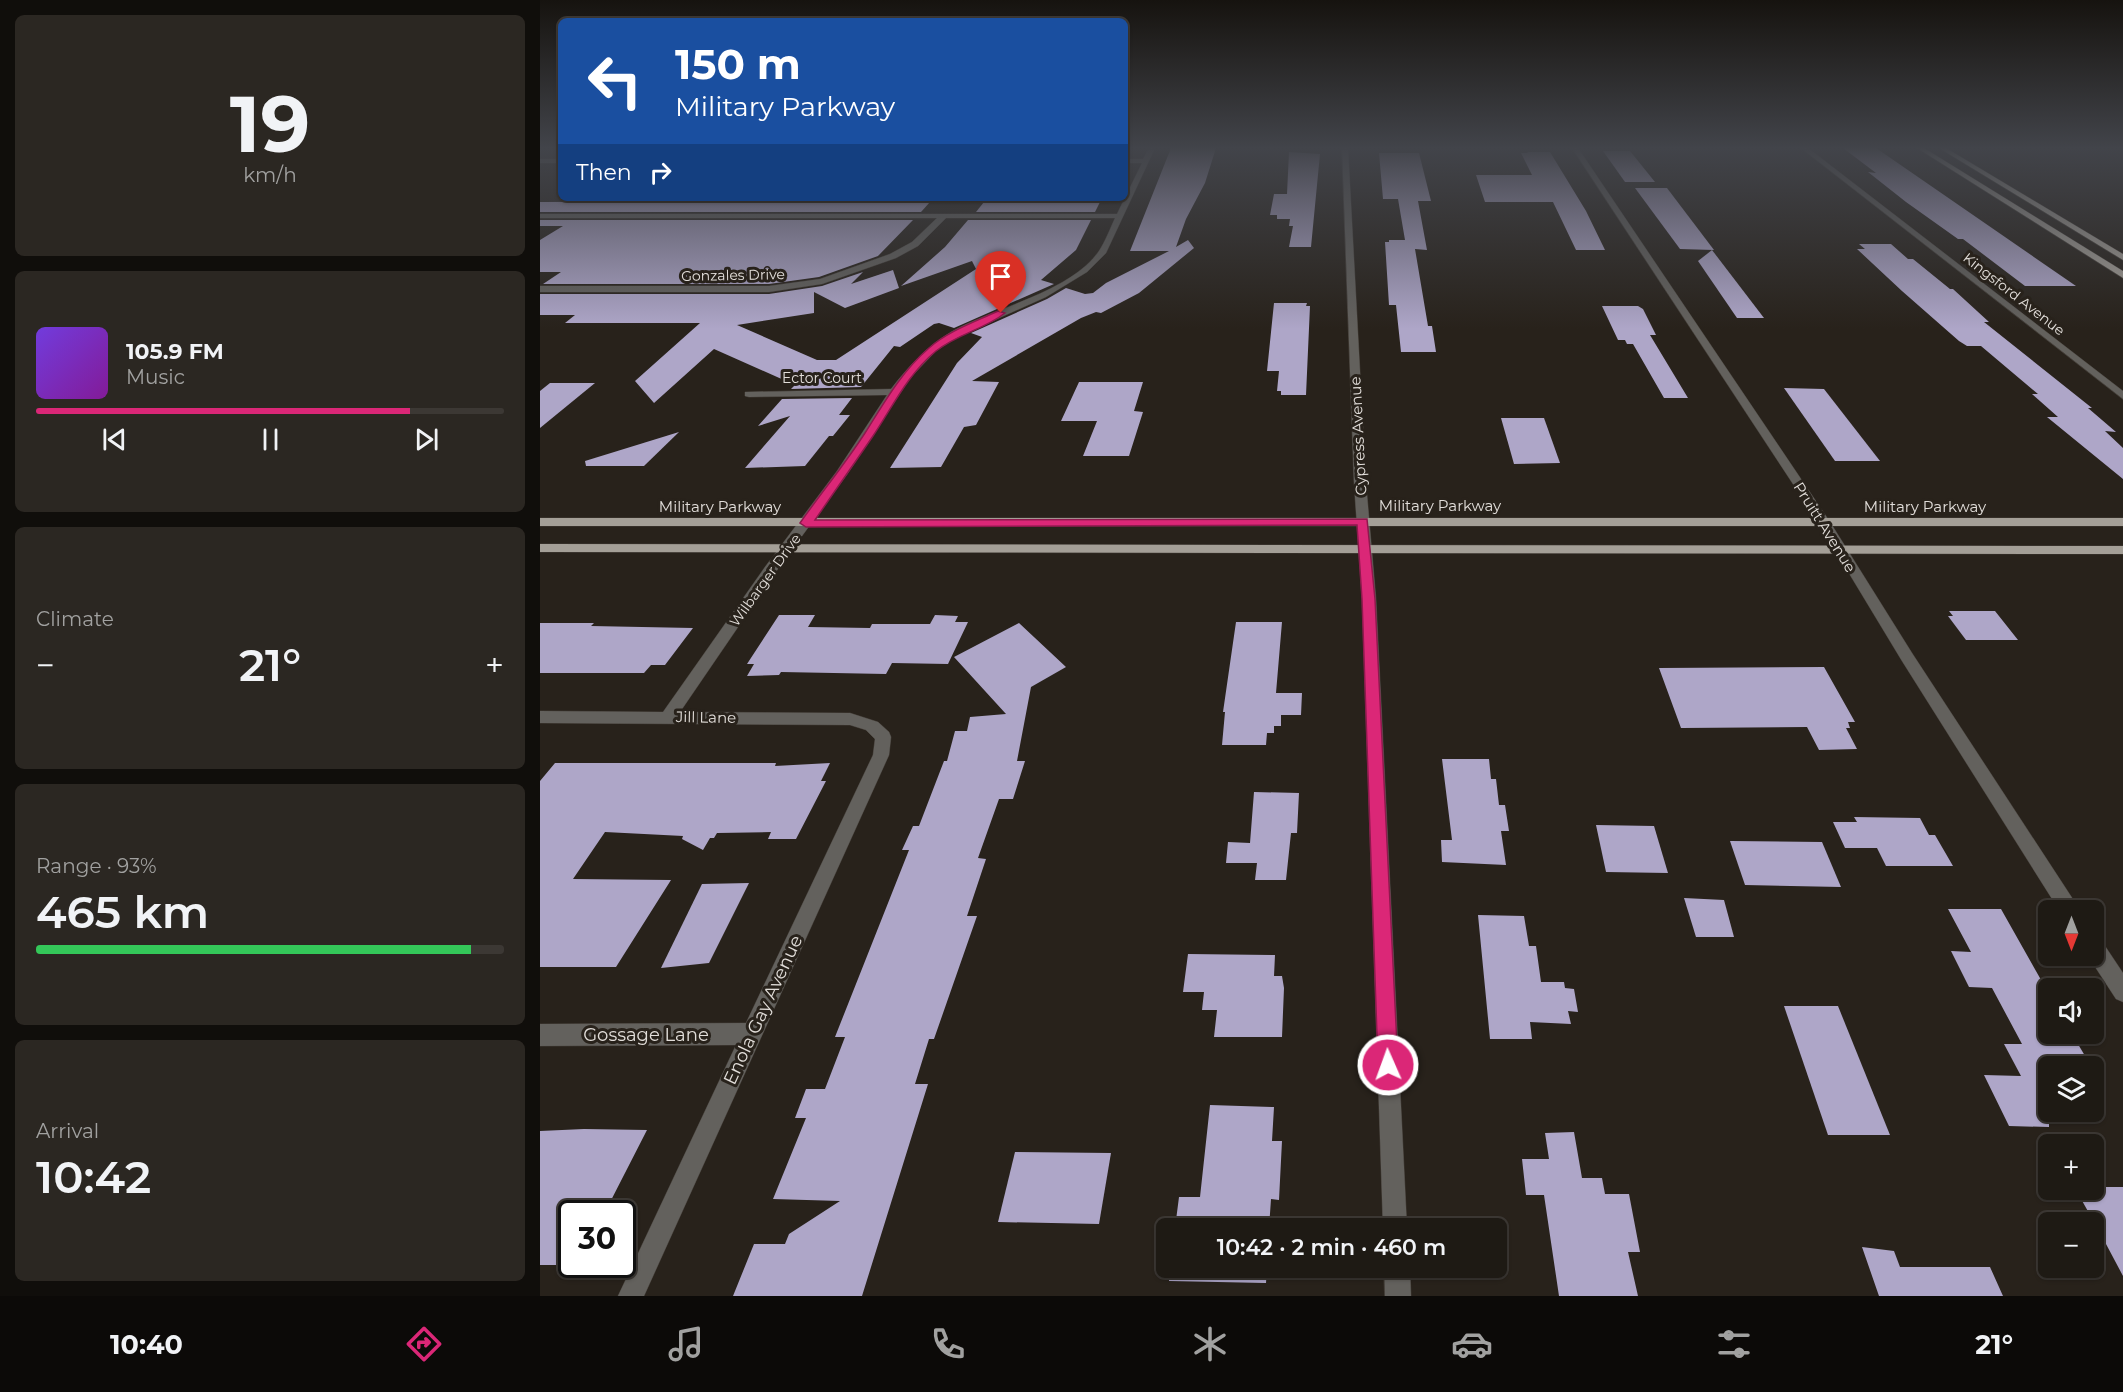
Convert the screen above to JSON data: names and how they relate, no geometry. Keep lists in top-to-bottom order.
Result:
{
  "streets": {
    "main road": ["Military Parkway"],
    "street": [
      "Gonzales Drive",
      "Kingsford Avenue",
      "Ector Court",
      "Cypress Avenue",
      "Pruitt Avenue",
      "Wilbarger Drive",
      "Jill Lane",
      "Enola Gay Avenue",
      "Gossage Lane"
    ]
  },
  "crossings": [
    ["Ector Court", "Wilbarger Drive"],
    ["Cypress Avenue", "Military Parkway"],
    ["Military Parkway", "Pruitt Avenue"],
    ["Military Parkway", "Wilbarger Drive"],
    ["Wilbarger Drive", "Jill Lane"],
    ["Jill Lane", "Enola Gay Avenue"],
    ["Enola Gay Avenue", "Gossage Lane"]
  ],
  "north": "bottom",
  "page": {
    "tile": [
      ["19", "km/h"],
      "Climate",
      ["Range · 93%", "465 km"],
      ["Arrival", "10:42"]
    ],
    "turn": ["150 m", "Military Parkway"],
    "then": "Then",
    "song": ["105.9 FM", "Music"],
    "heat": ["−", "21°", "+"],
    "map_buttons": ["+", "−"],
    "limit": "30",
    "trip": "10:42 · 2 min · 460 m",
    "tabs": ["10:40", "21°"]
  }
}
